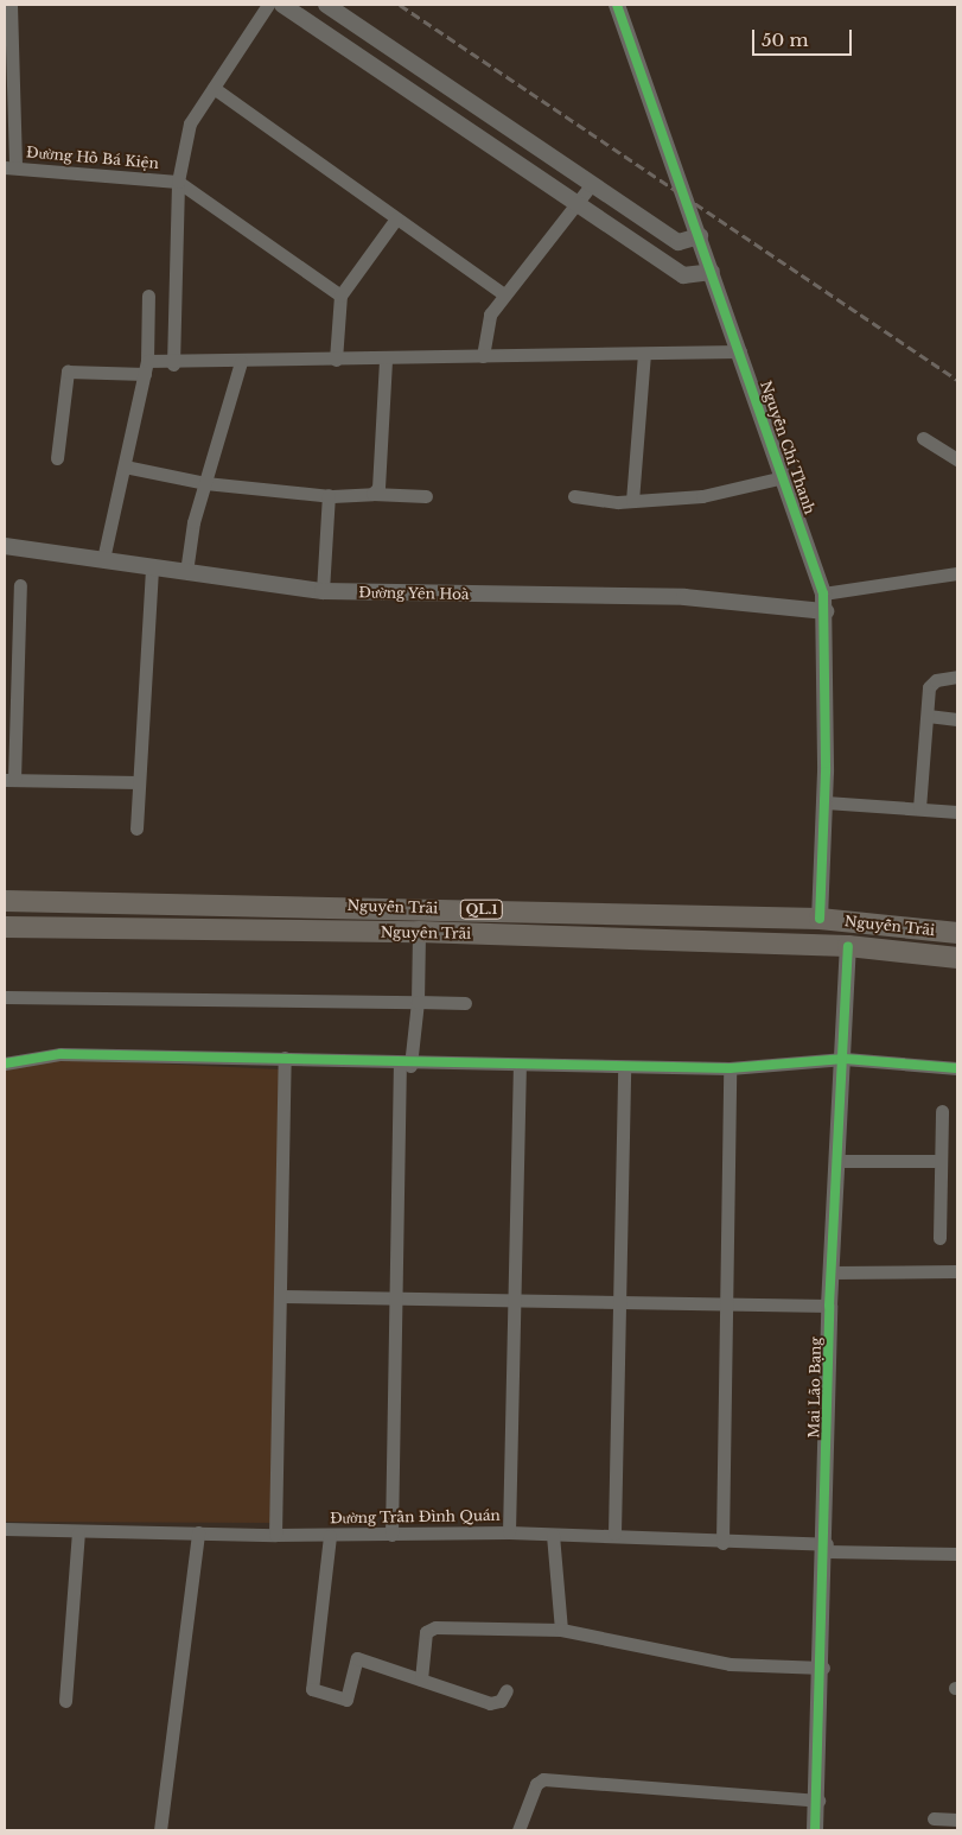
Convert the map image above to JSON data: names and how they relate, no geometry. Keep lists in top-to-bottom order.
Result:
{
  "streets": {
    "main road": ["Nguyễn Trãi", "QL.1", "Nguyên Trãi"],
    "street": [
      "Đường Hồ Bá Kiện",
      "Nguyễn Chí Thanh",
      "Đường Yên Hoà",
      "Mai Lão Bạng",
      "Đường Trần Đình Quán"
    ]
  },
  "crossings": [
    ["Nguyễn Chí Thanh", "Đường Yên Hoà"],
    ["Nguyễn Chí Thanh", "Nguyễn Trãi"],
    ["Nguyễn Trãi", "Nguyên Trãi"],
    ["Nguyễn Trãi", "Mai Lão Bạng"],
    ["Nguyên Trãi", "Mai Lão Bạng"],
    ["Mai Lão Bạng", "Đường Trần Đình Quán"]
  ],
  "scale_bar": "50 m"
}
